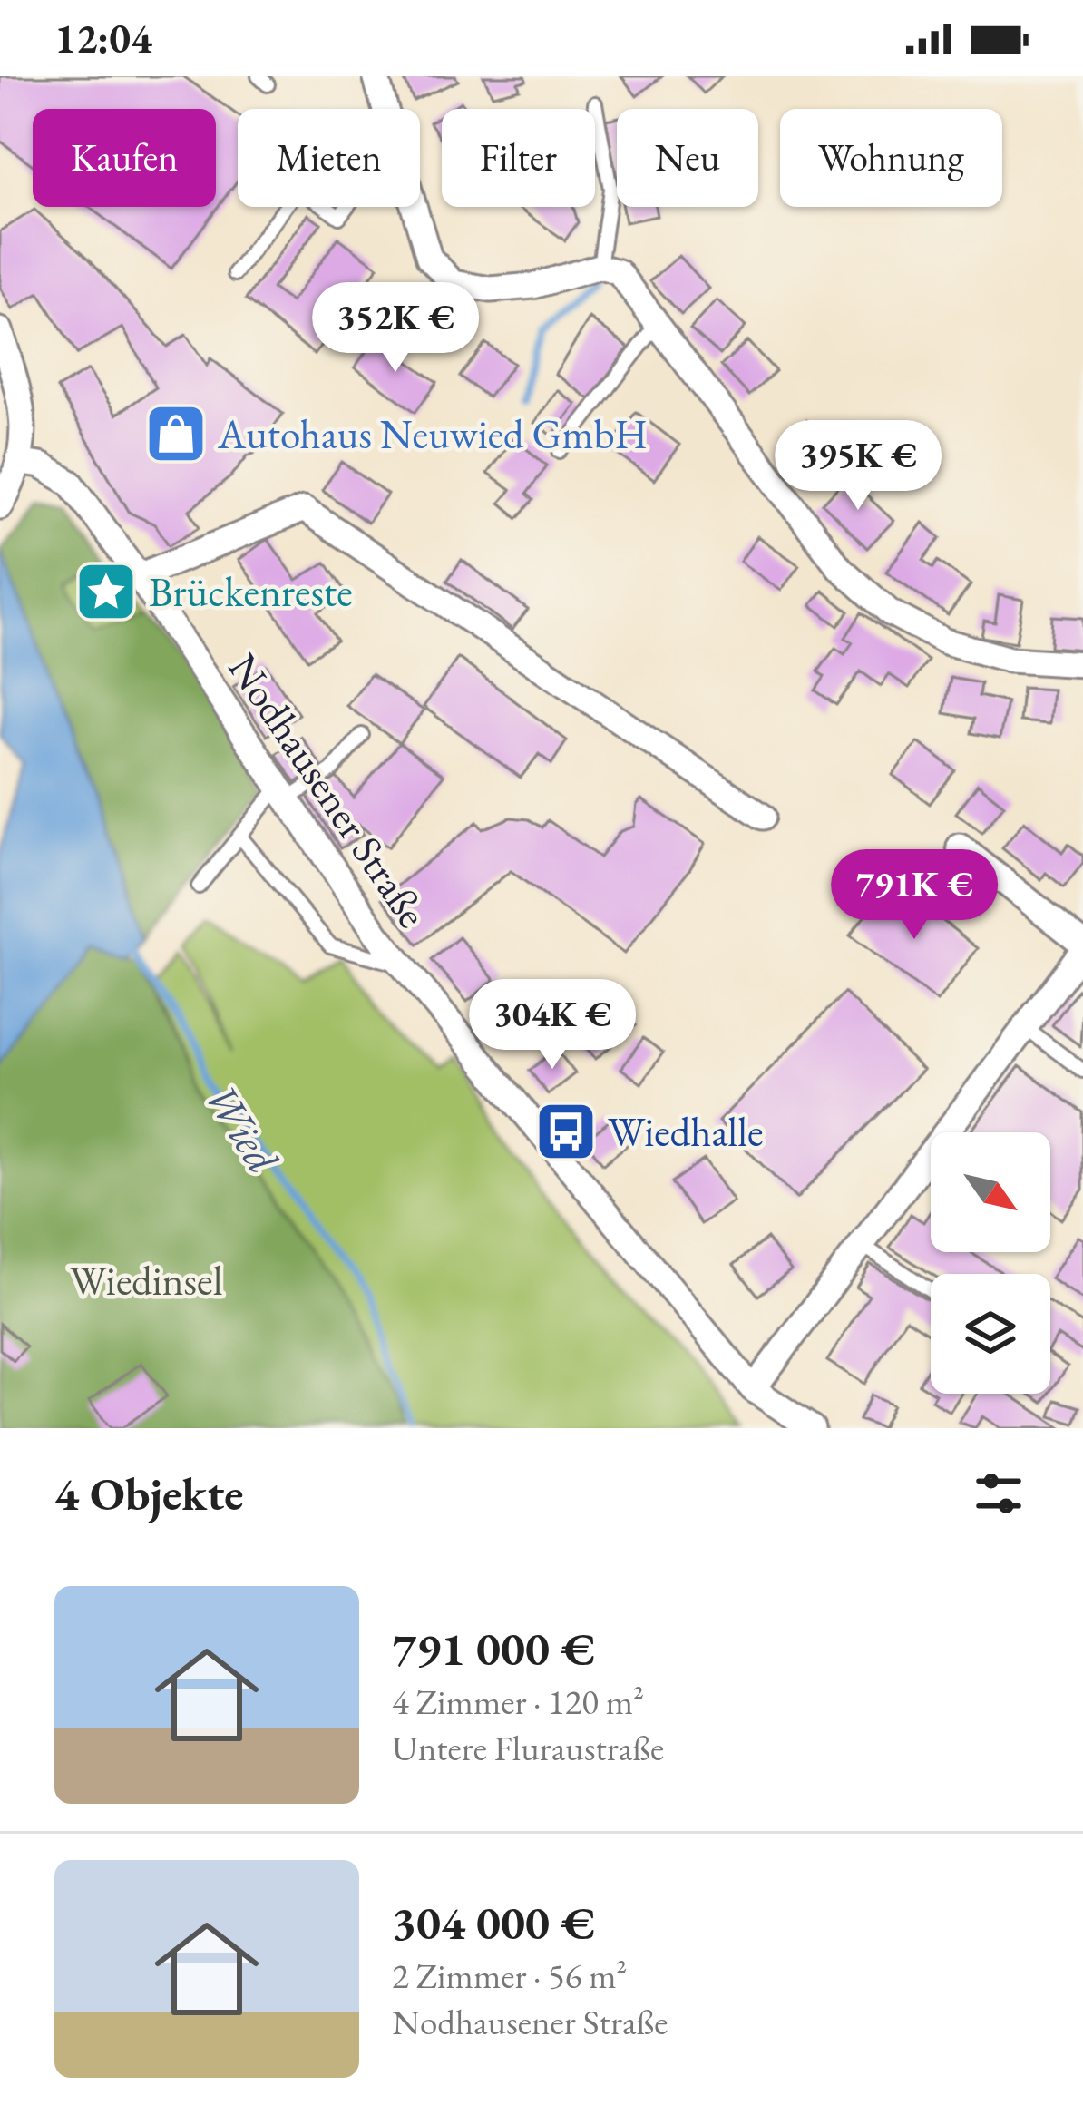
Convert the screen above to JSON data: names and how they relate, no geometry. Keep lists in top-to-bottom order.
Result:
{
  "streets": {
    "street": ["Nodhausener Straße"]
  },
  "water": ["Wied"],
  "parks": ["Wiedinsel"],
  "places": {
    "shop": ["Autohaus Neuwied GmbH"],
    "place": ["Brückenreste"],
    "bus stop": ["Wiedhalle"]
  },
  "north": "bottom right",
  "page": {
    "status": "12:04",
    "chip": [
      "Kaufen",
      "Mieten",
      "Filter",
      "Neu",
      "Wohnung"
    ],
    "price": [
      "352K €",
      "395K €",
      "791K €",
      "304K €"
    ],
    "heading": "4 Objekte",
    "list": [
      {
        "name": "791 000 €",
        "note": "4 Zimmer · 120 m² · Untere Fluraustraße"
      },
      {
        "name": "304 000 €",
        "note": "2 Zimmer · 56 m² · Nodhausener Straße"
      }
    ]
  }
}
